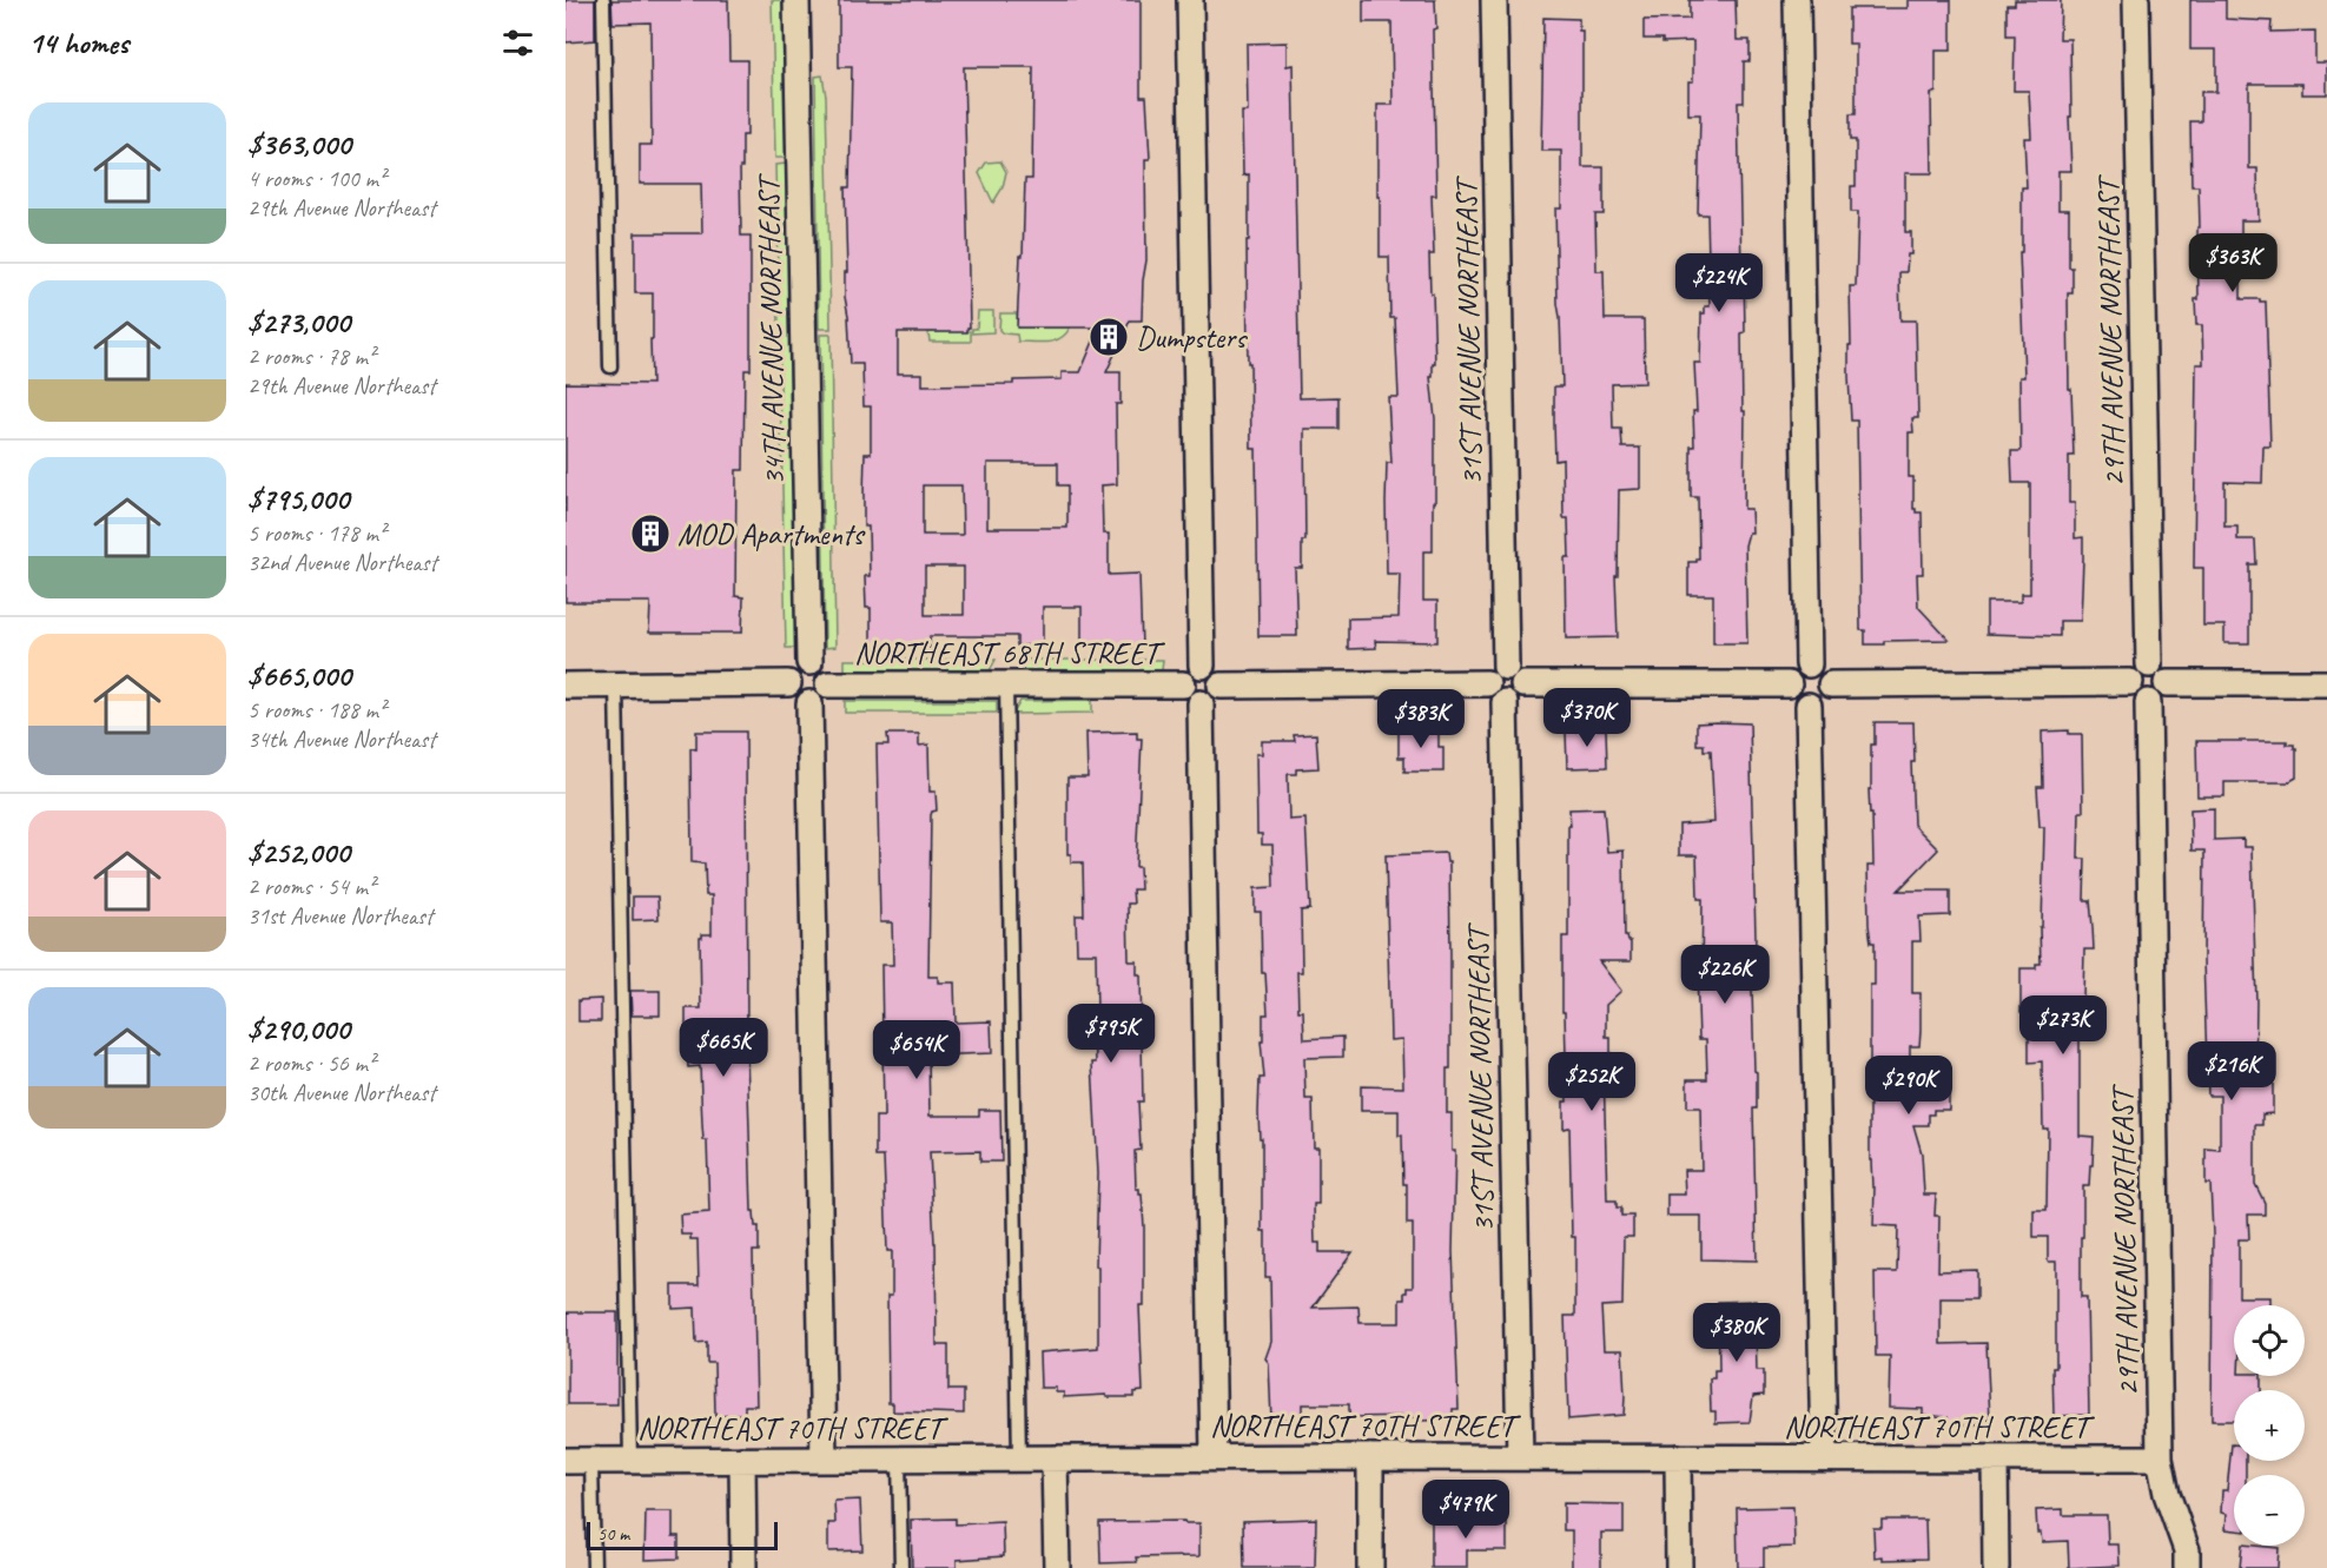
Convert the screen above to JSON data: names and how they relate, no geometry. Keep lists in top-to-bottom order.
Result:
{
  "streets": {
    "street": [
      "34TH AVENUE NORTHEAST",
      "31ST AVENUE NORTHEAST",
      "29TH AVENUE NORTHEAST",
      "NORTHEAST 68TH STREET",
      "NORTHEAST 70TH STREET"
    ]
  },
  "crossings": [
    ["34TH AVENUE NORTHEAST", "NORTHEAST 68TH STREET"],
    ["31ST AVENUE NORTHEAST", "NORTHEAST 70TH STREET"],
    ["29TH AVENUE NORTHEAST", "NORTHEAST 70TH STREET"]
  ],
  "places": {
    "building": ["Dumpsters", "MOD Apartments"]
  },
  "scale_bar": "50 m",
  "page": {
    "heading": "14 homes",
    "list": [
      {
        "name": "$363,000",
        "note": "4 rooms · 100 m² · 29th Avenue Northeast"
      },
      {
        "name": "$273,000",
        "note": "2 rooms · 78 m² · 29th Avenue Northeast"
      },
      {
        "name": "$795,000",
        "note": "5 rooms · 178 m² · 32nd Avenue Northeast"
      },
      {
        "name": "$665,000",
        "note": "5 rooms · 188 m² · 34th Avenue Northeast"
      },
      {
        "name": "$252,000",
        "note": "2 rooms · 54 m² · 31st Avenue Northeast"
      },
      {
        "name": "$290,000",
        "note": "2 rooms · 56 m² · 30th Avenue Northeast"
      }
    ],
    "price": [
      "$363K",
      "$224K",
      "$370K",
      "$383K",
      "$226K",
      "$273K",
      "$795K",
      "$665K",
      "$654K",
      "$216K",
      "$252K",
      "$290K",
      "$380K",
      "$479K"
    ],
    "map_buttons": ["+", "−"],
    "scale": "50 m"
  }
}
